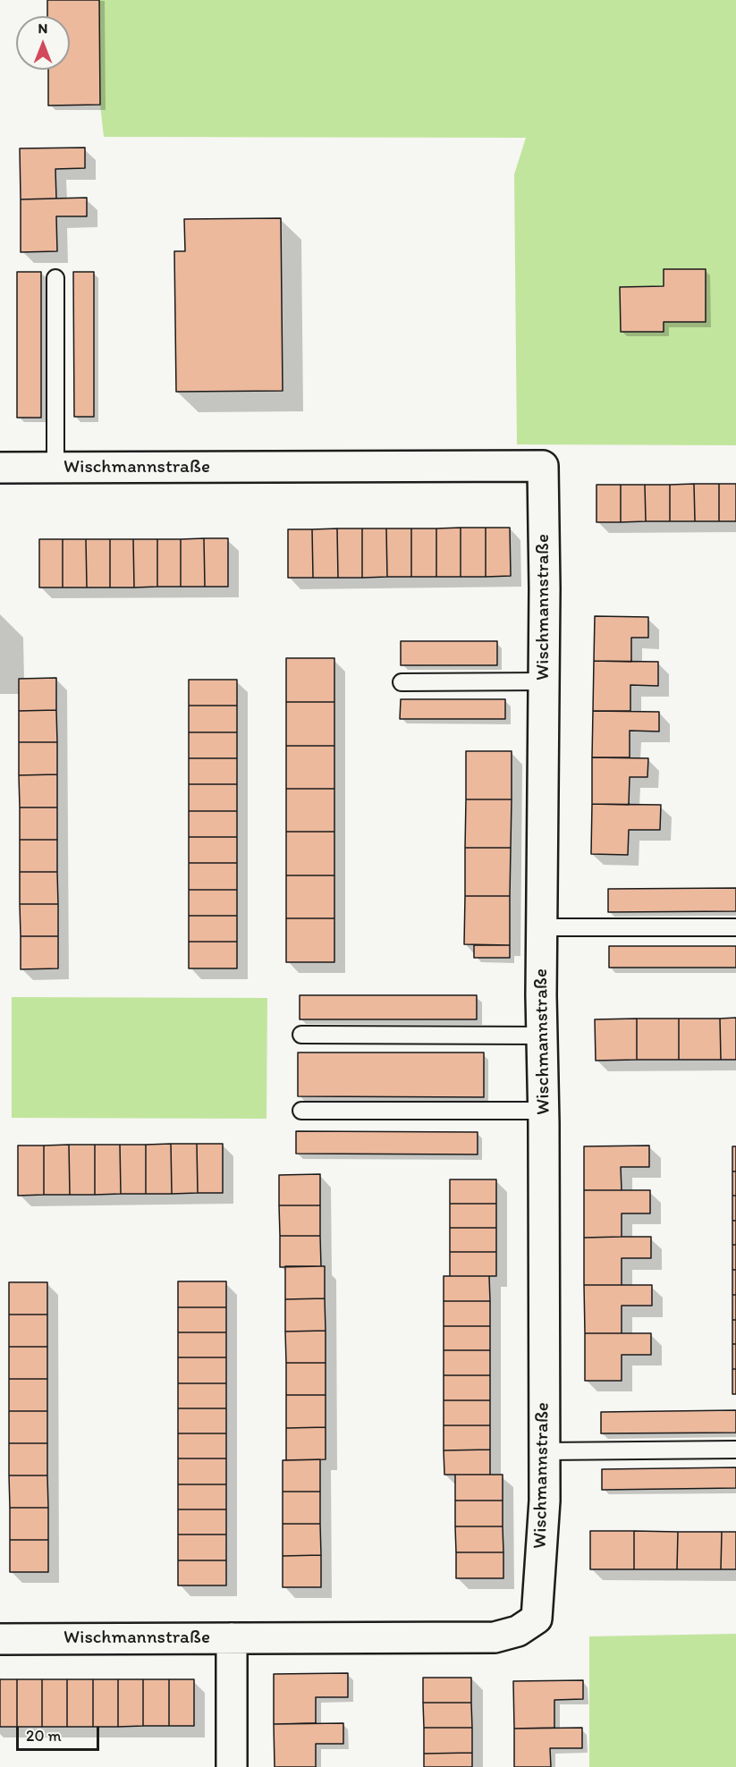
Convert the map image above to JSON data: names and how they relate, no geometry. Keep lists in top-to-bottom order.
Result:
{
  "streets": {
    "street": ["Wischmannstraße"]
  },
  "scale_bar": "20 m",
  "north": "top"
}
